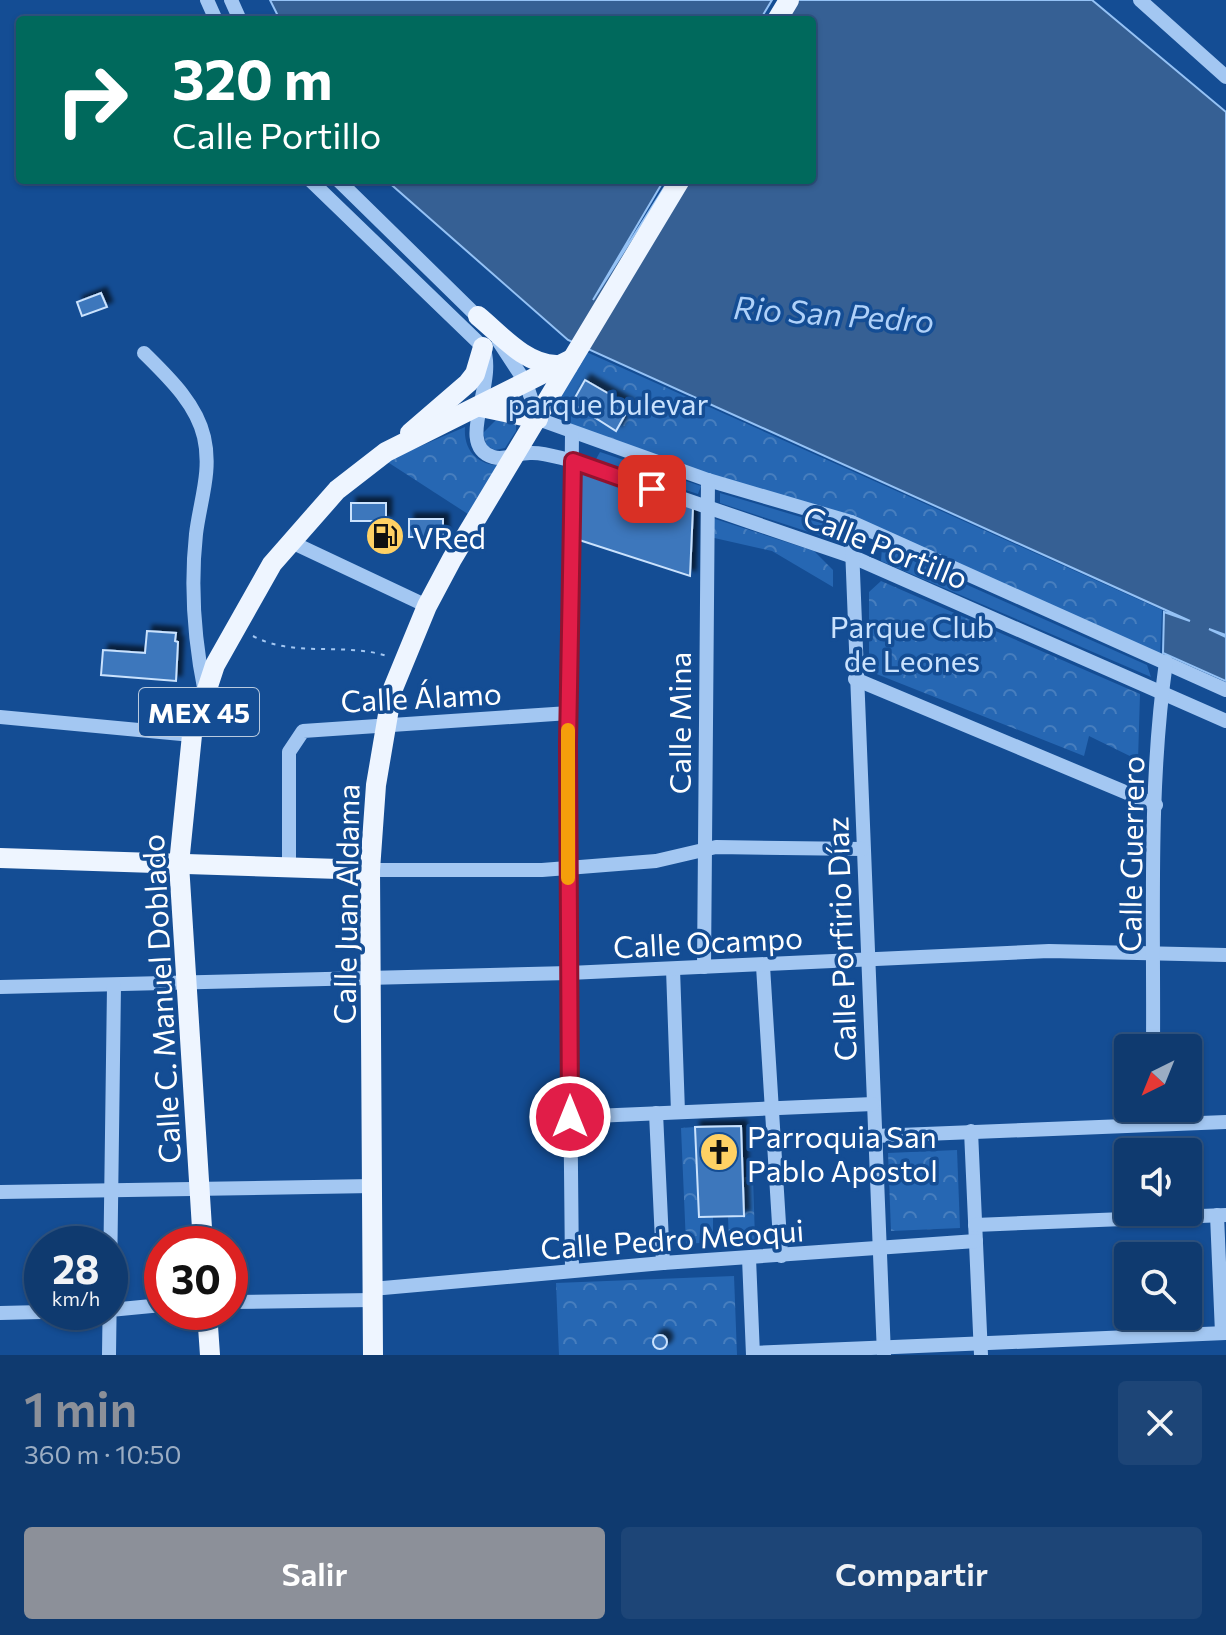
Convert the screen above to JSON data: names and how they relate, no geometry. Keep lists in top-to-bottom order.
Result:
{
  "streets": {
    "main road": ["MEX 45", "Calle Juan Aldama", "Calle C. Manuel Doblado"],
    "street": [
      "Calle Portillo",
      "Calle Álamo",
      "Calle Mina",
      "Calle Guerrero",
      "Calle Porfirio Díaz",
      "Calle Ocampo",
      "Calle Pedro Meoqui"
    ]
  },
  "crossings": [
    ["Calle Portillo", "Calle Mina"],
    ["Calle Portillo", "Calle Guerrero"],
    ["Calle Portillo", "Calle Juan Aldama"],
    ["Calle Portillo", "Calle Porfirio Díaz"],
    ["Calle Portillo", "Calle C. Manuel Doblado"],
    ["Calle Álamo", "Calle Juan Aldama"],
    ["MEX 45", "Calle Juan Aldama"],
    ["MEX 45", "Calle C. Manuel Doblado"],
    ["Calle Mina", "Calle Ocampo"],
    ["Calle Guerrero", "Calle Ocampo"],
    ["Calle Juan Aldama", "Calle Ocampo"],
    ["Calle Juan Aldama", "Calle C. Manuel Doblado"],
    ["Calle Juan Aldama", "Calle Pedro Meoqui"],
    ["Calle Porfirio Díaz", "Calle Ocampo"],
    ["Calle Porfirio Díaz", "Calle Pedro Meoqui"],
    ["Calle Ocampo", "Calle C. Manuel Doblado"]
  ],
  "water": ["Rio San Pedro"],
  "parks": ["parque bulevar", "Parque Club de Leones"],
  "places": {
    "fuel station": ["VRed"],
    "church": ["Parroquia San Pablo Apostol"]
  },
  "north": "bottom left",
  "page": {
    "turn": ["320 m", "Calle Portillo"],
    "speed": "28 km/h",
    "limit": "30",
    "heading": ["1 min", "360 m · 10:50"],
    "buttons": ["Salir", "Compartir"]
  }
}
